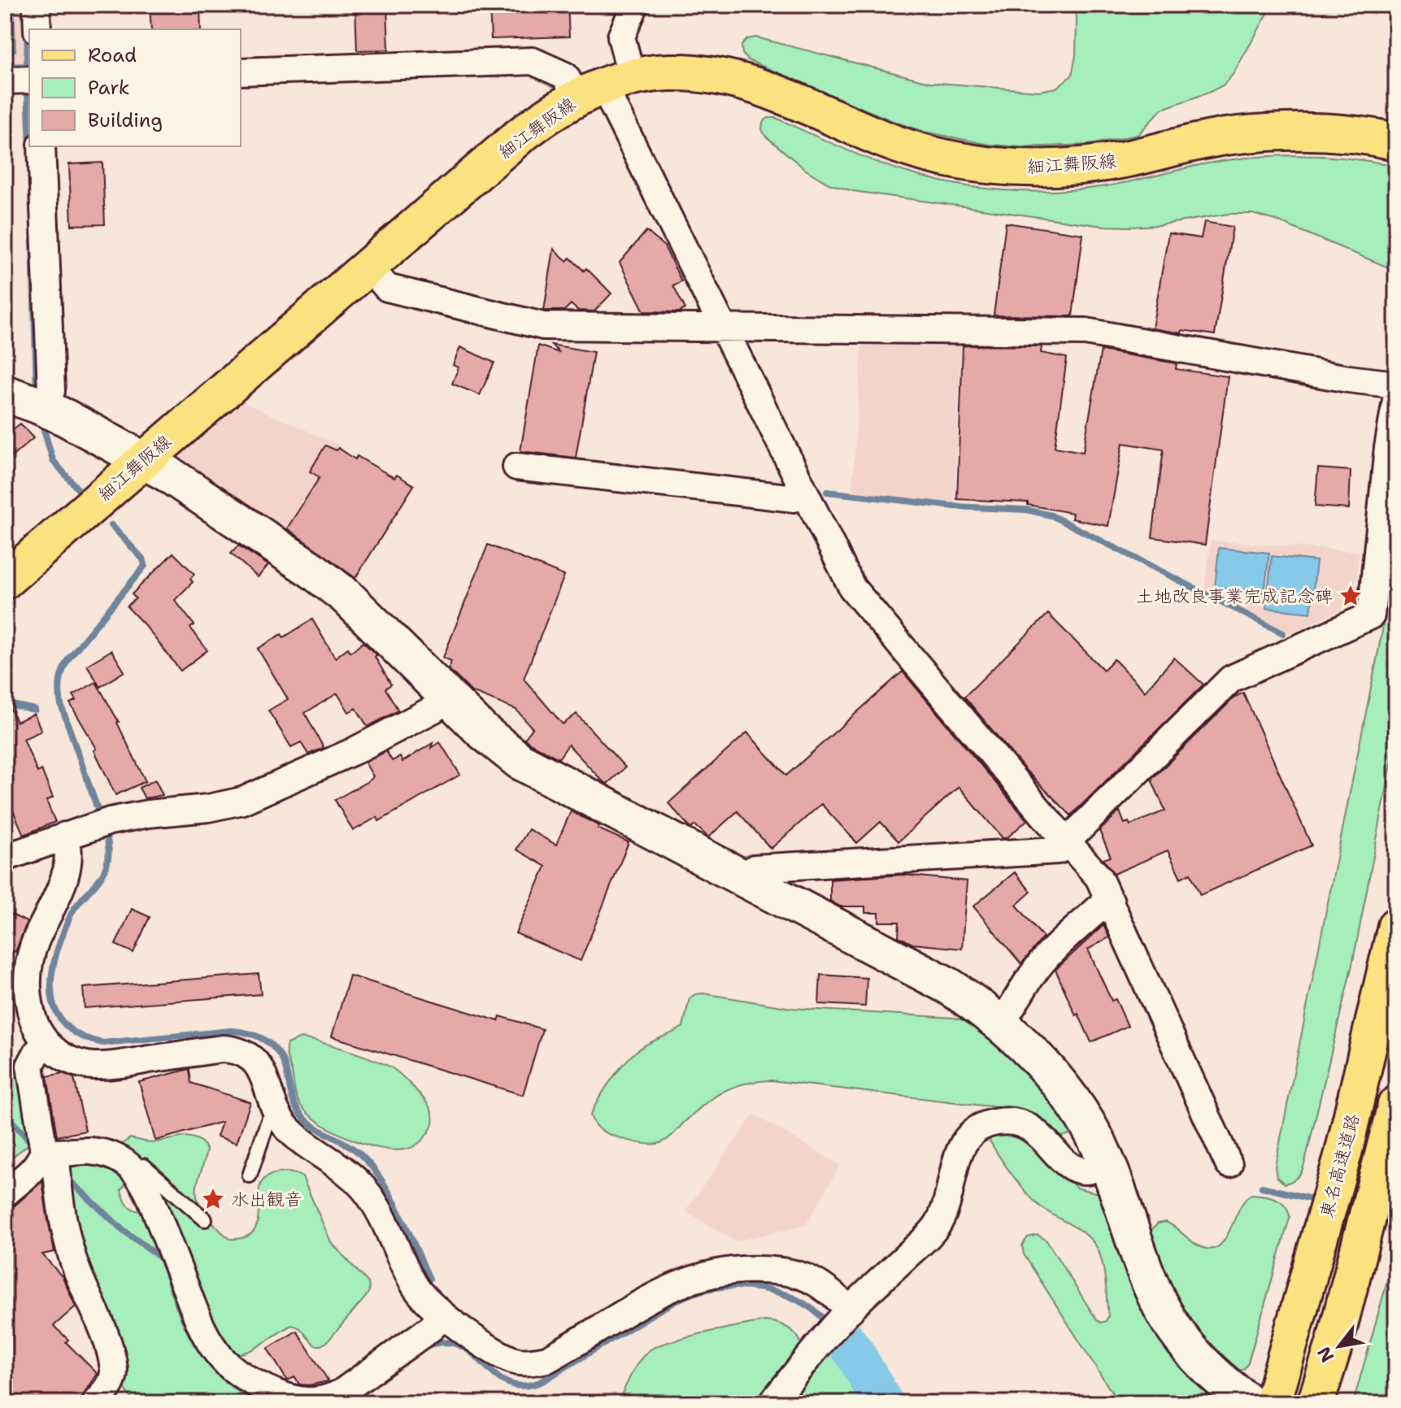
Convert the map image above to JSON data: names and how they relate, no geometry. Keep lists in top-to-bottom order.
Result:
{
  "streets": {
    "main road": ["細江舞阪線", "東名高速道路"]
  },
  "places": {
    "place": ["土地改良事業完成記念碑", "水出観音"]
  },
  "legend": ["Road", "Park", "Building"],
  "north": "bottom left"
}
